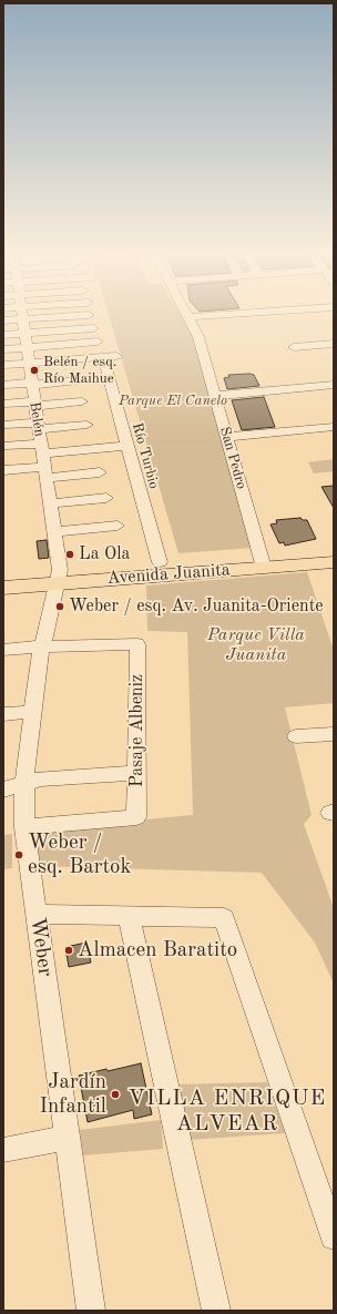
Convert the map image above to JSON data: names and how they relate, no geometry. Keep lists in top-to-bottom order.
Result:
{
  "streets": {
    "main road": ["Avenida Juanita"],
    "street": [
      "Belén",
      "Río Turbio",
      "San Pedro",
      "Pasaje Albeniz",
      "Weber"
    ]
  },
  "crossings": [
    ["Belén", "Avenida Juanita"],
    ["Belén", "Weber"],
    ["Río Turbio", "Avenida Juanita"],
    ["San Pedro", "Avenida Juanita"],
    ["Avenida Juanita", "Weber"],
    ["Pasaje Albeniz", "Weber"]
  ],
  "districts": ["VILLA ENRIQUE ALVEAR"],
  "parks": ["Parque El Canelo", "Parque Villa Juanita"],
  "places": [
    "Belén / esq. Río Maihue",
    "La Ola",
    "Weber / esq. Av. Juanita-Oriente",
    "Weber / esq. Bartok",
    "Almacen Baratito",
    "Jardín Infantil"
  ]
}
